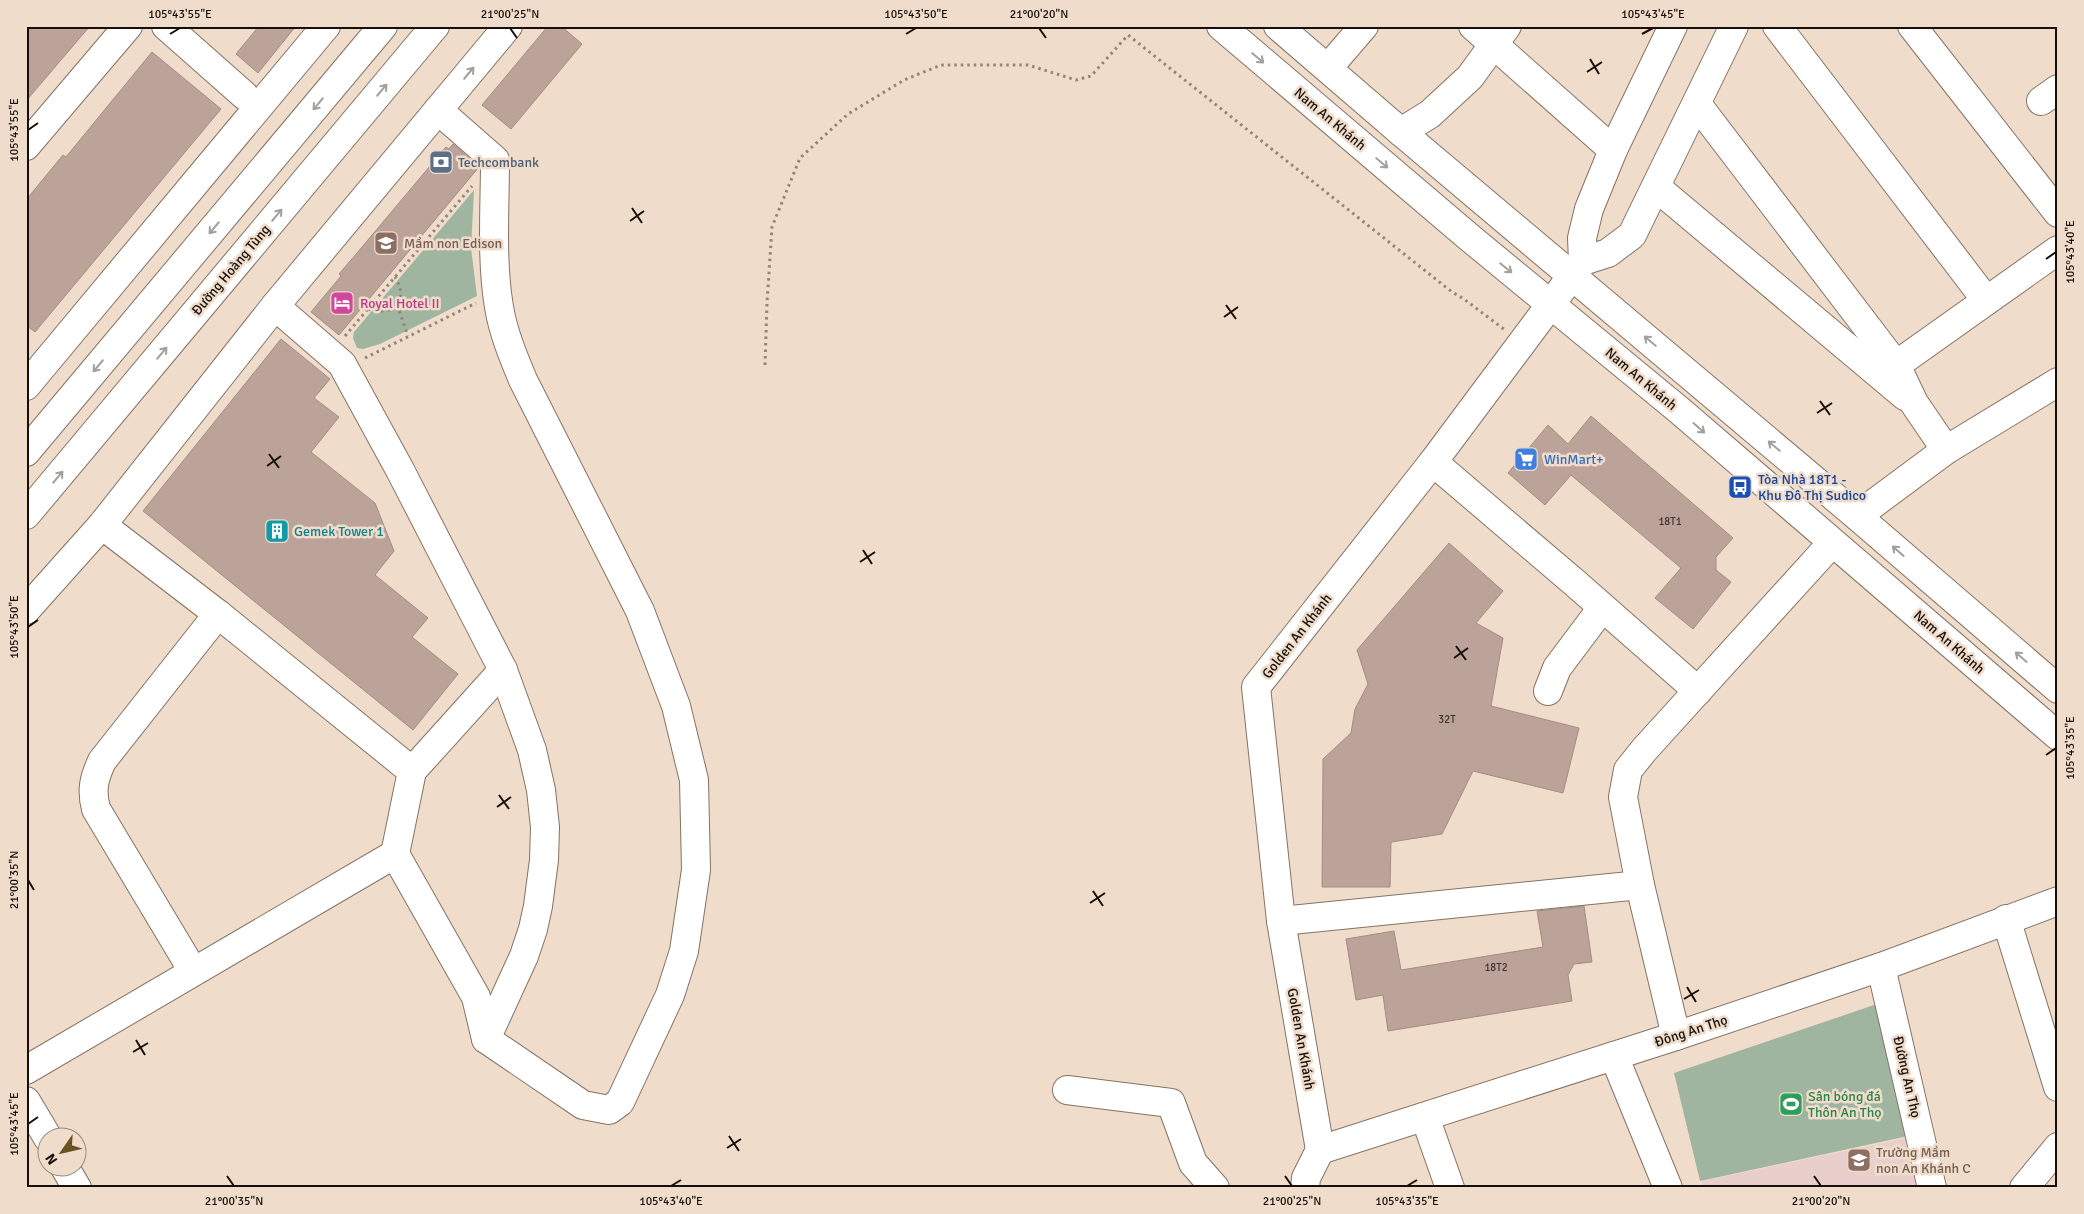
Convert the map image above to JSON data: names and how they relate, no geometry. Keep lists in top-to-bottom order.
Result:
{
  "streets": {
    "street": [
      "Nam An Khánh",
      "Đường Hoàng Tùng",
      "Golden An Khánh",
      "Đông An Thọ",
      "Đường An Thọ"
    ]
  },
  "crossings": [
    ["Nam An Khánh", "Golden An Khánh"],
    ["Golden An Khánh", "Đông An Thọ"],
    ["Đông An Thọ", "Đường An Thọ"]
  ],
  "places": {
    "bank": ["Techcombank"],
    "school or university": ["Mầm non Edison", "Trường Mầm non An Khánh C"],
    "hotel": ["Royal Hotel II"],
    "supermarket": ["WinMart+"],
    "bus stop": ["Tòa Nhà 18T1 - Khu Đô Thị Sudico"],
    "building": ["Gemek Tower 1"],
    "sports": ["Sân bóng đá Thôn An Thọ"]
  },
  "house_numbers": ["18T1", "32T", "18T2"],
  "north": "bottom left",
  "coordinates": [
    "105°43'55\"E",
    "21°00'25\"N",
    "105°43'50\"E",
    "21°00'20\"N",
    "105°43'45\"E",
    "105°43'40\"E",
    "105°43'35\"E",
    "21°00'35\"N"
  ]
}
